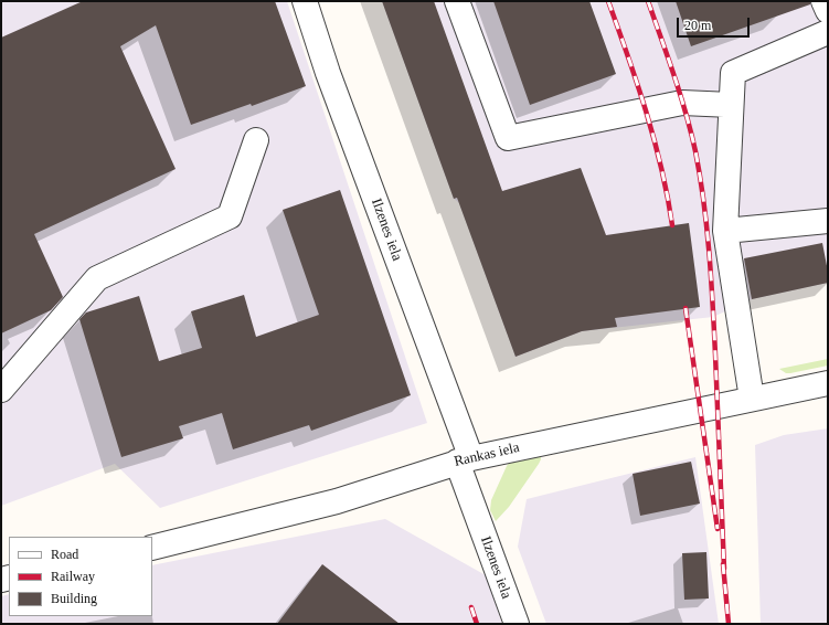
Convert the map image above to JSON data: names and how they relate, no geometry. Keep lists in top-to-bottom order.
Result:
{
  "streets": {
    "street": ["Ilzenes iela", "Rankas iela"]
  },
  "crossings": [
    ["Ilzenes iela", "Rankas iela"]
  ],
  "legend": ["Road", "Railway", "Building"],
  "scale_bar": "20 m"
}
